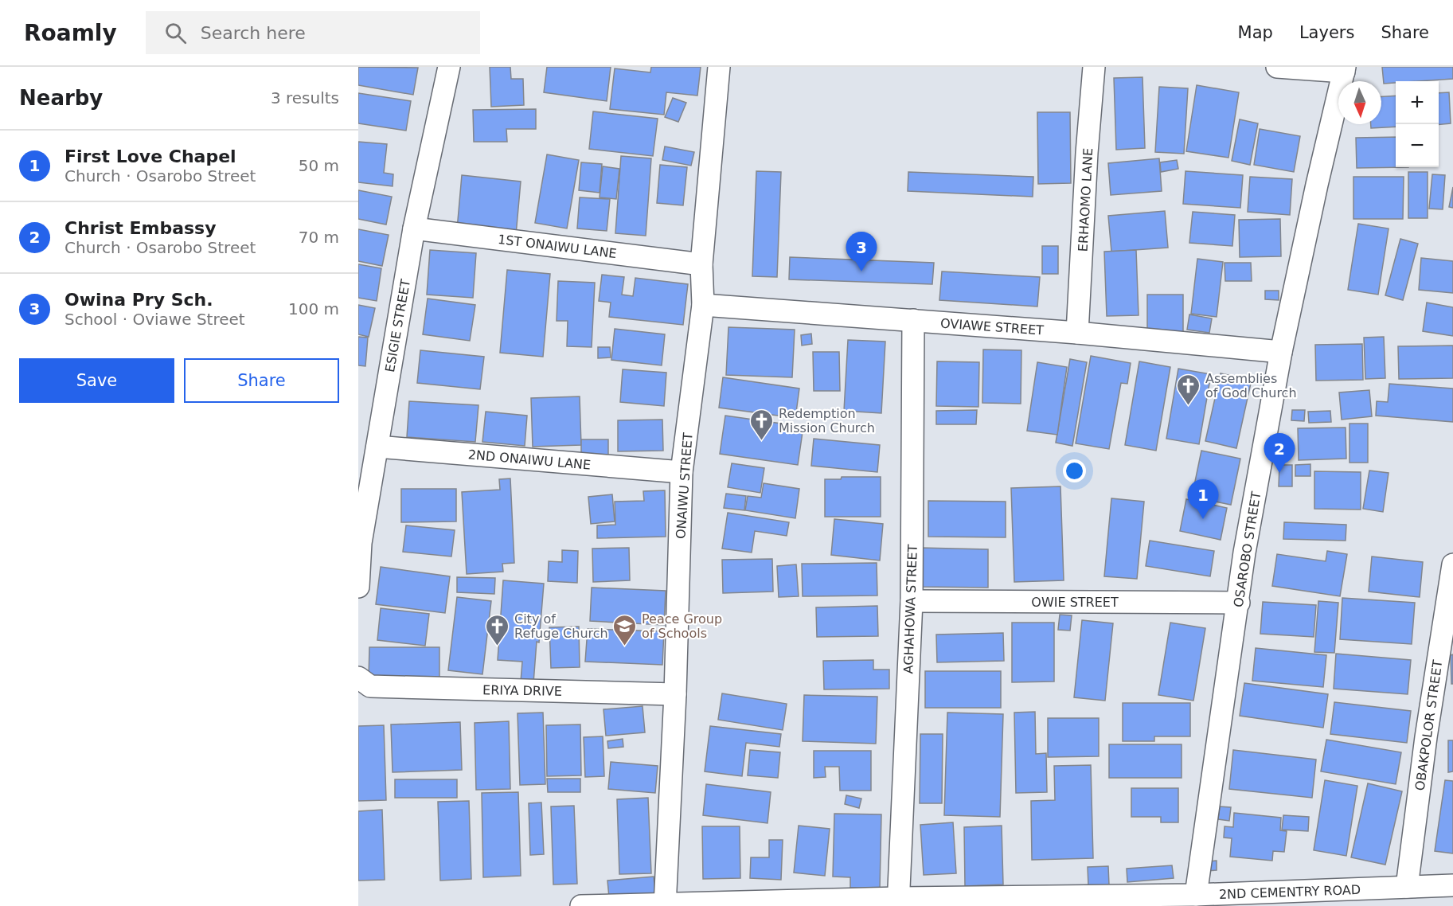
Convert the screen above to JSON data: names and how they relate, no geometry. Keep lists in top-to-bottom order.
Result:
{
  "streets": {
    "street": [
      "ERHAOMO LANE",
      "1ST ONAIWU LANE",
      "ESIGIE STREET",
      "OVIAWE STREET",
      "2ND ONAIWU LANE",
      "ONAIWU STREET",
      "OSAROBO STREET",
      "OWIE STREET",
      "AGHAHOWA STREET",
      "ERIYA DRIVE",
      "OBAKPOLOR STREET",
      "2ND CEMENTRY ROAD"
    ]
  },
  "crossings": [
    ["ERHAOMO LANE", "OVIAWE STREET"],
    ["1ST ONAIWU LANE", "ESIGIE STREET"],
    ["1ST ONAIWU LANE", "ONAIWU STREET"],
    ["ESIGIE STREET", "2ND ONAIWU LANE"],
    ["OVIAWE STREET", "ONAIWU STREET"],
    ["OVIAWE STREET", "OSAROBO STREET"],
    ["OVIAWE STREET", "AGHAHOWA STREET"],
    ["2ND ONAIWU LANE", "ONAIWU STREET"],
    ["ONAIWU STREET", "ERIYA DRIVE"],
    ["ONAIWU STREET", "2ND CEMENTRY ROAD"],
    ["OSAROBO STREET", "OWIE STREET"],
    ["OSAROBO STREET", "2ND CEMENTRY ROAD"],
    ["OWIE STREET", "AGHAHOWA STREET"],
    ["AGHAHOWA STREET", "2ND CEMENTRY ROAD"],
    ["OBAKPOLOR STREET", "2ND CEMENTRY ROAD"]
  ],
  "places": {
    "church": ["Assemblies of God Church", "Redemption Mission Church", "City of Refuge Church"],
    "school or university": ["Peace Group of Schools"]
  },
  "north": "bottom",
  "page": {
    "header": "Roamly",
    "search": "Search here",
    "nav": ["Map", "Layers", "Share"],
    "heading": ["Nearby", "3 results"],
    "map_buttons": ["+", "−"],
    "list": [
      {
        "mark": "1",
        "name": "First Love Chapel",
        "note": "Church · Osarobo Street",
        "value": "50 m"
      },
      {
        "mark": "2",
        "name": "Christ Embassy",
        "note": "Church · Osarobo Street",
        "value": "70 m"
      },
      {
        "mark": "3",
        "name": "Owina Pry Sch.",
        "note": "School · Oviawe Street",
        "value": "100 m"
      }
    ],
    "pins": ["3", "2", "1"],
    "buttons": ["Save", "Share"]
  }
}
